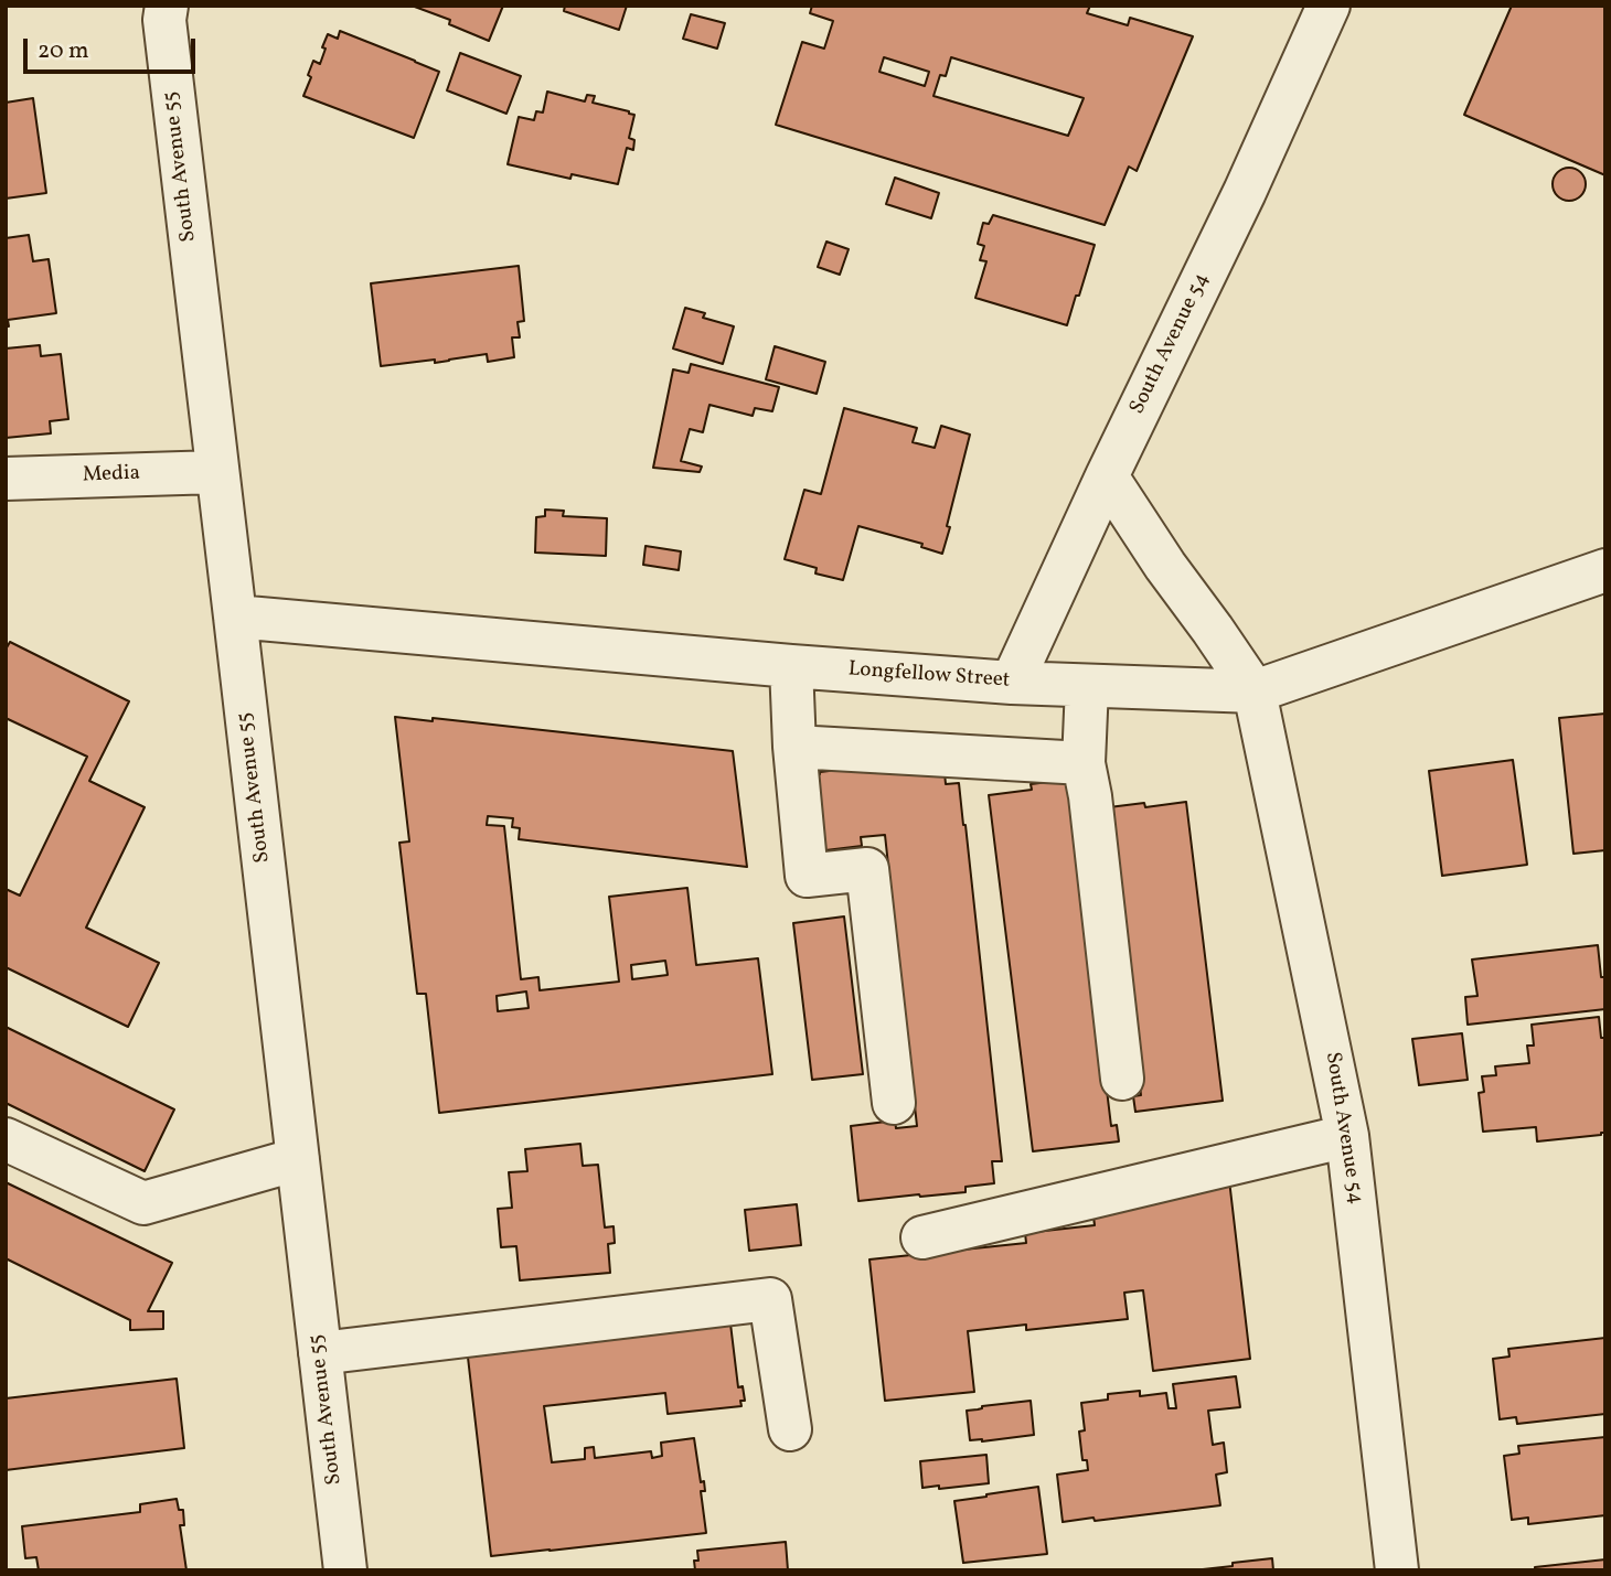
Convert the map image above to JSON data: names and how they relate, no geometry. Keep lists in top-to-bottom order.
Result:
{
  "streets": {
    "street": [
      "South Avenue 55",
      "South Avenue 54",
      "Media",
      "Longfellow Street"
    ]
  },
  "crossings": [
    ["South Avenue 55", "Media"],
    ["South Avenue 55", "Longfellow Street"],
    ["South Avenue 54", "Longfellow Street"]
  ],
  "scale_bar": "20 m"
}
